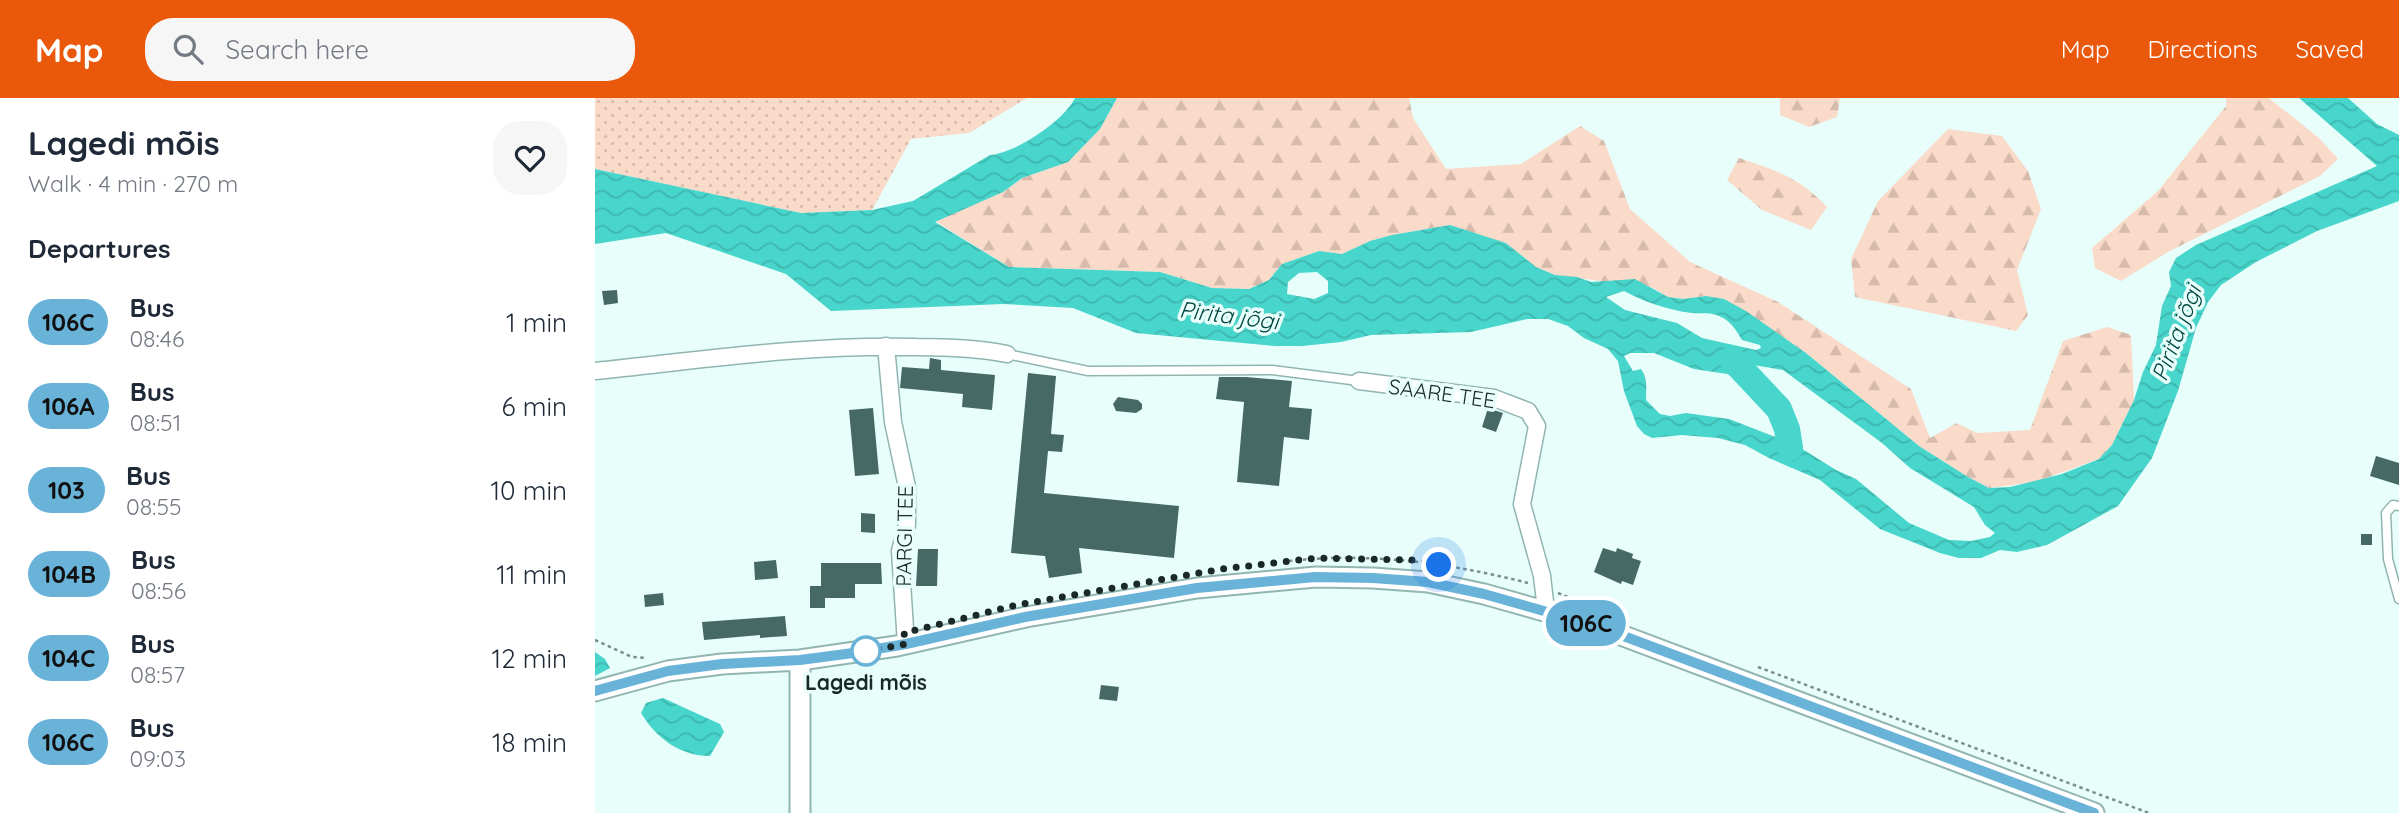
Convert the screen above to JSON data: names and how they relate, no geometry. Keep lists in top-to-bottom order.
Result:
{
  "streets": {
    "street": ["SAARE TEE", "PARGI TEE"]
  },
  "water": ["Pirita jõgi"],
  "places": ["Lagedi mõis"],
  "lines": ["bus line 106C"],
  "page": {
    "header": "Map",
    "search": "Search here",
    "nav": ["Map", "Directions", "Saved"],
    "heading": [
      ["Lagedi mõis", "Walk · 4 min · 270 m"],
      "Departures"
    ],
    "on_map": "106C",
    "list": [
      {
        "mark": "106C",
        "name": "Bus",
        "note": "08:46",
        "value": "1 min"
      },
      {
        "mark": "106A",
        "name": "Bus",
        "note": "08:51",
        "value": "6 min"
      },
      {
        "mark": "103",
        "name": "Bus",
        "note": "08:55",
        "value": "10 min"
      },
      {
        "mark": "104B",
        "name": "Bus",
        "note": "08:56",
        "value": "11 min"
      },
      {
        "mark": "104C",
        "name": "Bus",
        "note": "08:57",
        "value": "12 min"
      },
      {
        "mark": "106C",
        "name": "Bus",
        "note": "09:03",
        "value": "18 min"
      }
    ]
  }
}
